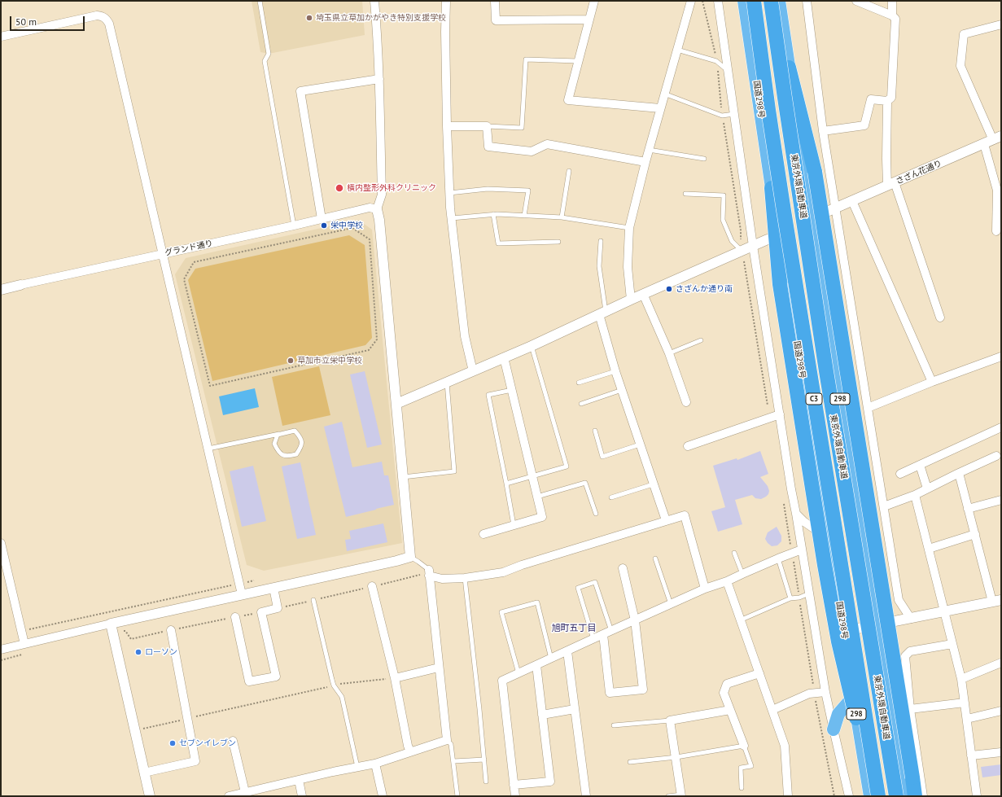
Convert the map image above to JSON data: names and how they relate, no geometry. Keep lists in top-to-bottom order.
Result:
{
  "streets": {
    "highway": [
      "国道298号",
      "東京外環自動車道",
      "C3",
      "298"
    ],
    "street": ["さざん花通り", "グランド通り"]
  },
  "crossings": [
    ["国道298号", "東京外環自動車道"],
    ["東京外環自動車道", "298"]
  ],
  "districts": ["旭町五丁目"],
  "places": [
    "埼玉県立草加かがやき特別支援学校",
    "横内整形外科クリニック",
    "栄中学校",
    "さざんか通り南",
    "草加市立栄中学校",
    "ローソン",
    "セブンイレブン"
  ],
  "scale_bar": "50 m"
}
